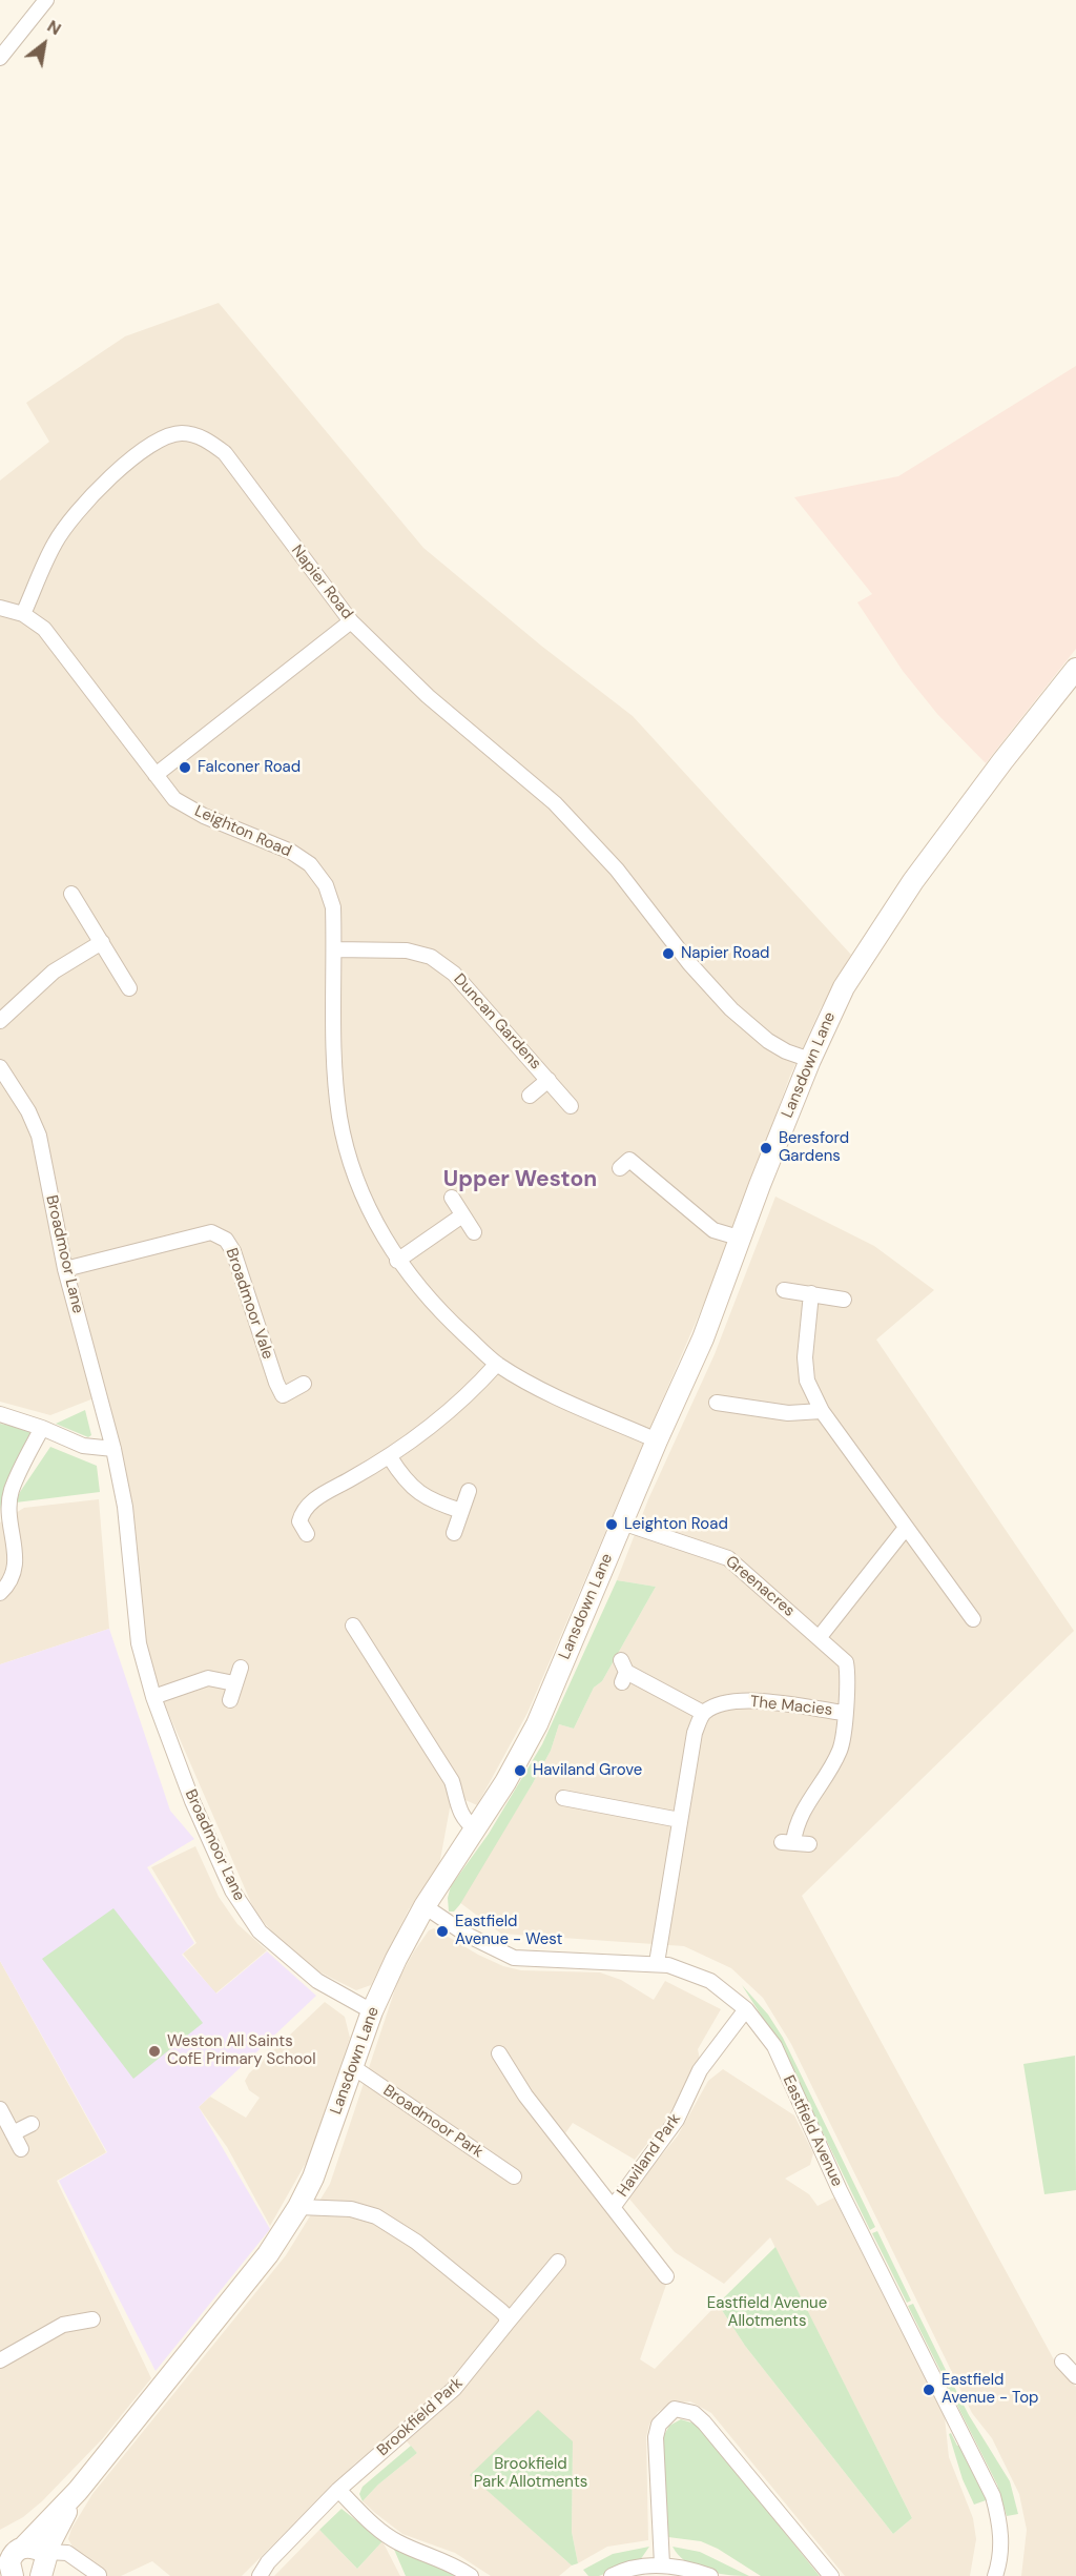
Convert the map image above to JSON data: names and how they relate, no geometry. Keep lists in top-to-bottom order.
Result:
{
  "streets": {
    "street": [
      "Napier Road",
      "Leighton Road",
      "Duncan Gardens",
      "Lansdown Lane",
      "Broadmoor Lane",
      "Broadmoor Vale",
      "Greenacres",
      "The Macies",
      "Broadmoor Park",
      "Eastfield Avenue",
      "Haviland Park",
      "Brookfield Park"
    ]
  },
  "crossings": [
    ["Napier Road", "Leighton Road"],
    ["Napier Road", "Lansdown Lane"],
    ["Leighton Road", "Duncan Gardens"],
    ["Leighton Road", "Lansdown Lane"],
    ["Lansdown Lane", "Broadmoor Lane"],
    ["Lansdown Lane", "Greenacres"],
    ["Lansdown Lane", "Broadmoor Park"],
    ["Lansdown Lane", "Eastfield Avenue"],
    ["Broadmoor Lane", "Broadmoor Vale"],
    ["Greenacres", "The Macies"],
    ["Eastfield Avenue", "Haviland Park"]
  ],
  "districts": ["Upper Weston"],
  "parks": ["Eastfield Avenue Allotments", "Brookfield Park Allotments"],
  "places": [
    "Falconer Road",
    "Napier Road",
    "Beresford Gardens",
    "Leighton Road",
    "Haviland Grove",
    "Eastfield Avenue - West",
    "Weston All Saints CofE Primary School",
    "Eastfield Avenue - Top"
  ],
  "north": "top right"
}
